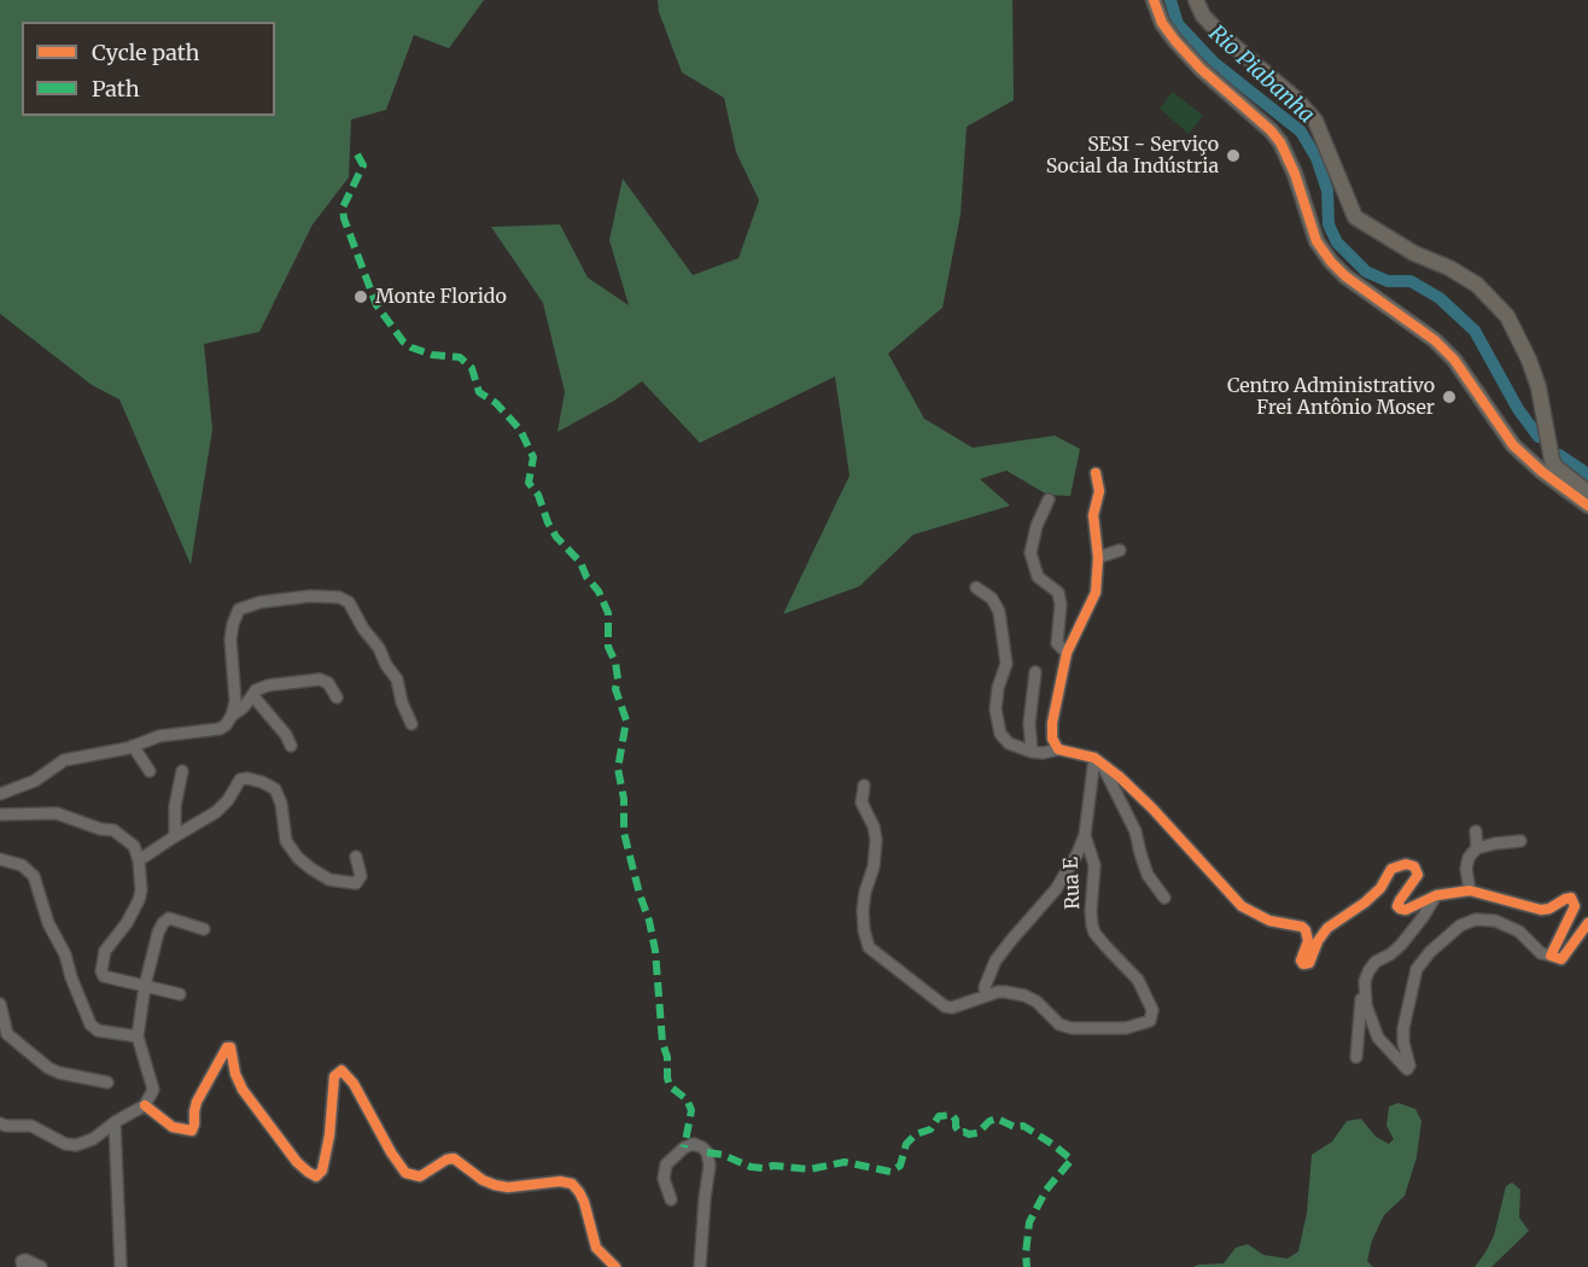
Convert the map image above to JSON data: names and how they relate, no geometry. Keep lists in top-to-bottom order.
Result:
{
  "streets": {
    "street": ["Rua E"]
  },
  "water": ["Rio Piabanha"],
  "places": ["SESI - Serviço Social da Indústria", "Monte Florido", "Centro Administrativo Frei Antônio Moser"],
  "legend": ["Cycle path", "Path"]
}
